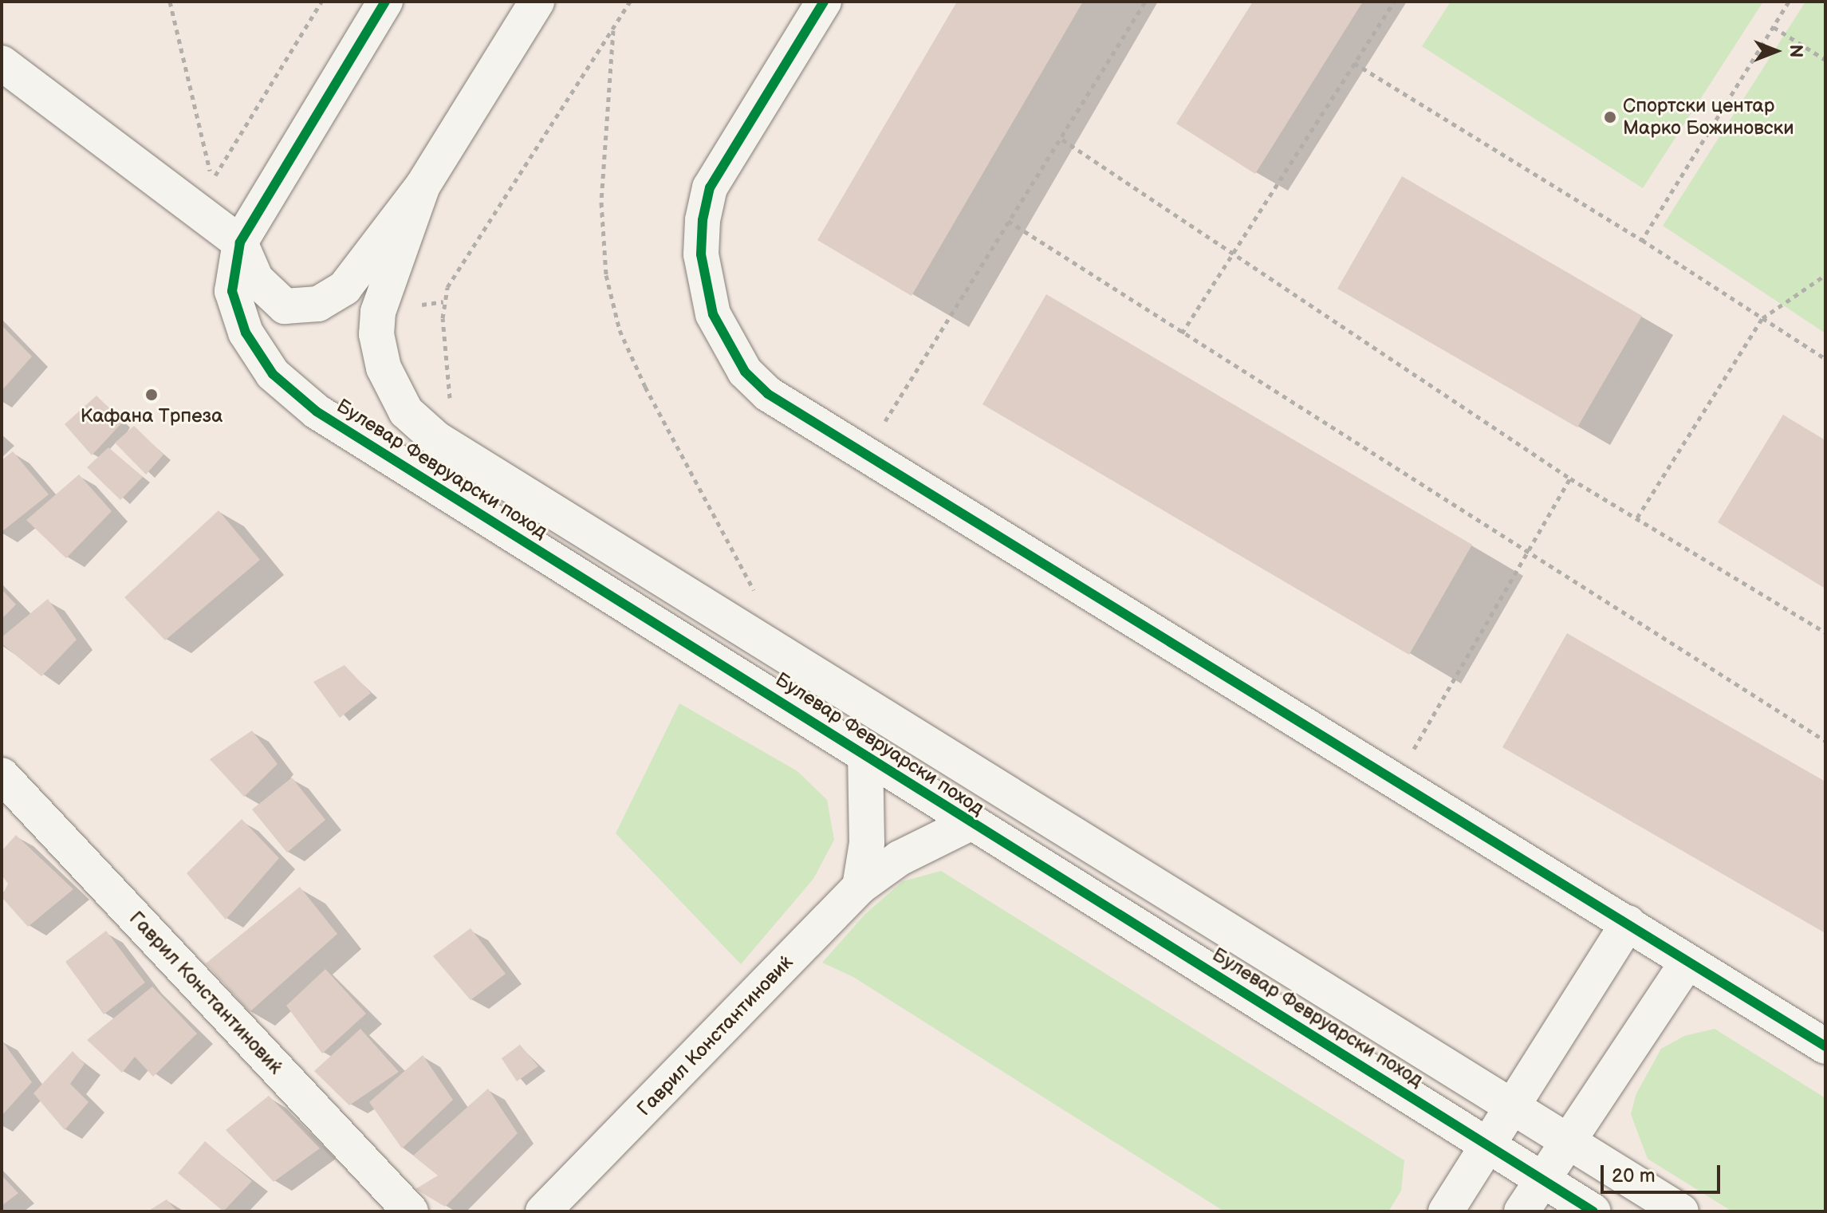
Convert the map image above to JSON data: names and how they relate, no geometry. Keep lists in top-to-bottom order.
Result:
{
  "streets": {
    "street": ["Булевар Февруарски поход", "Гаврил Константиновиќ"]
  },
  "crossings": [
    ["Булевар Февруарски поход", "Гаврил Константиновиќ"]
  ],
  "places": ["Спортски центар Марко Божиновски", "Кафана Трпеза"],
  "scale_bar": "20 m",
  "north": "right"
}
